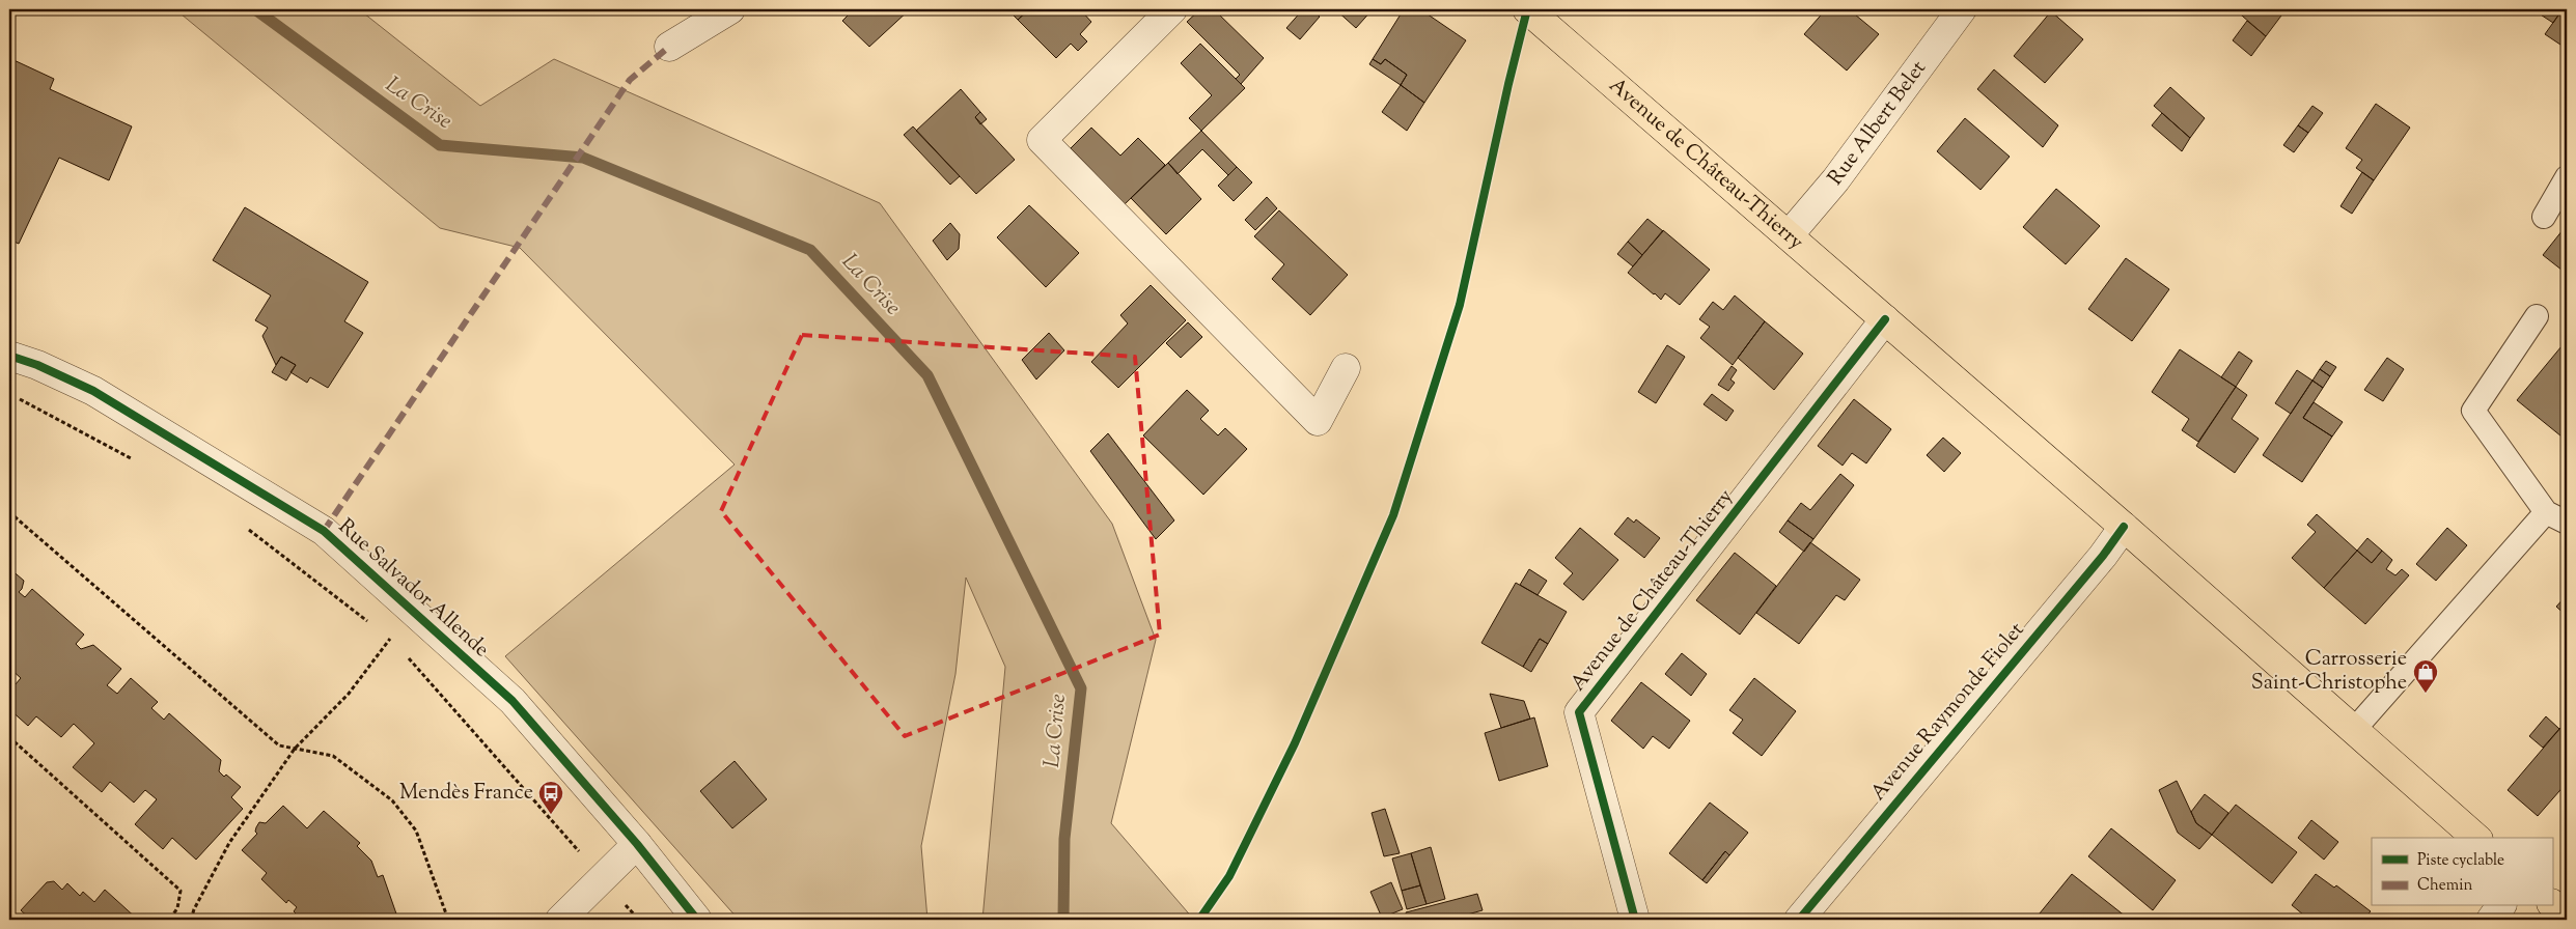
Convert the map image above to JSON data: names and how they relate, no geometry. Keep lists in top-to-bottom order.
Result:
{
  "streets": {
    "main road": ["Avenue de Château-Thierry"],
    "street": ["Rue Albert Belet", "Rue Salvador Allende", "Avenue Raymonde Fiolet"]
  },
  "crossings": [
    ["Rue Albert Belet", "Avenue de Château-Thierry"],
    ["Avenue de Château-Thierry", "Avenue Raymonde Fiolet"]
  ],
  "water": ["La Crise"],
  "places": {
    "shop": ["Carrosserie Saint-Christophe"],
    "bus stop": ["Mendès France"]
  },
  "legend": ["Piste cyclable", "Chemin"]
}
